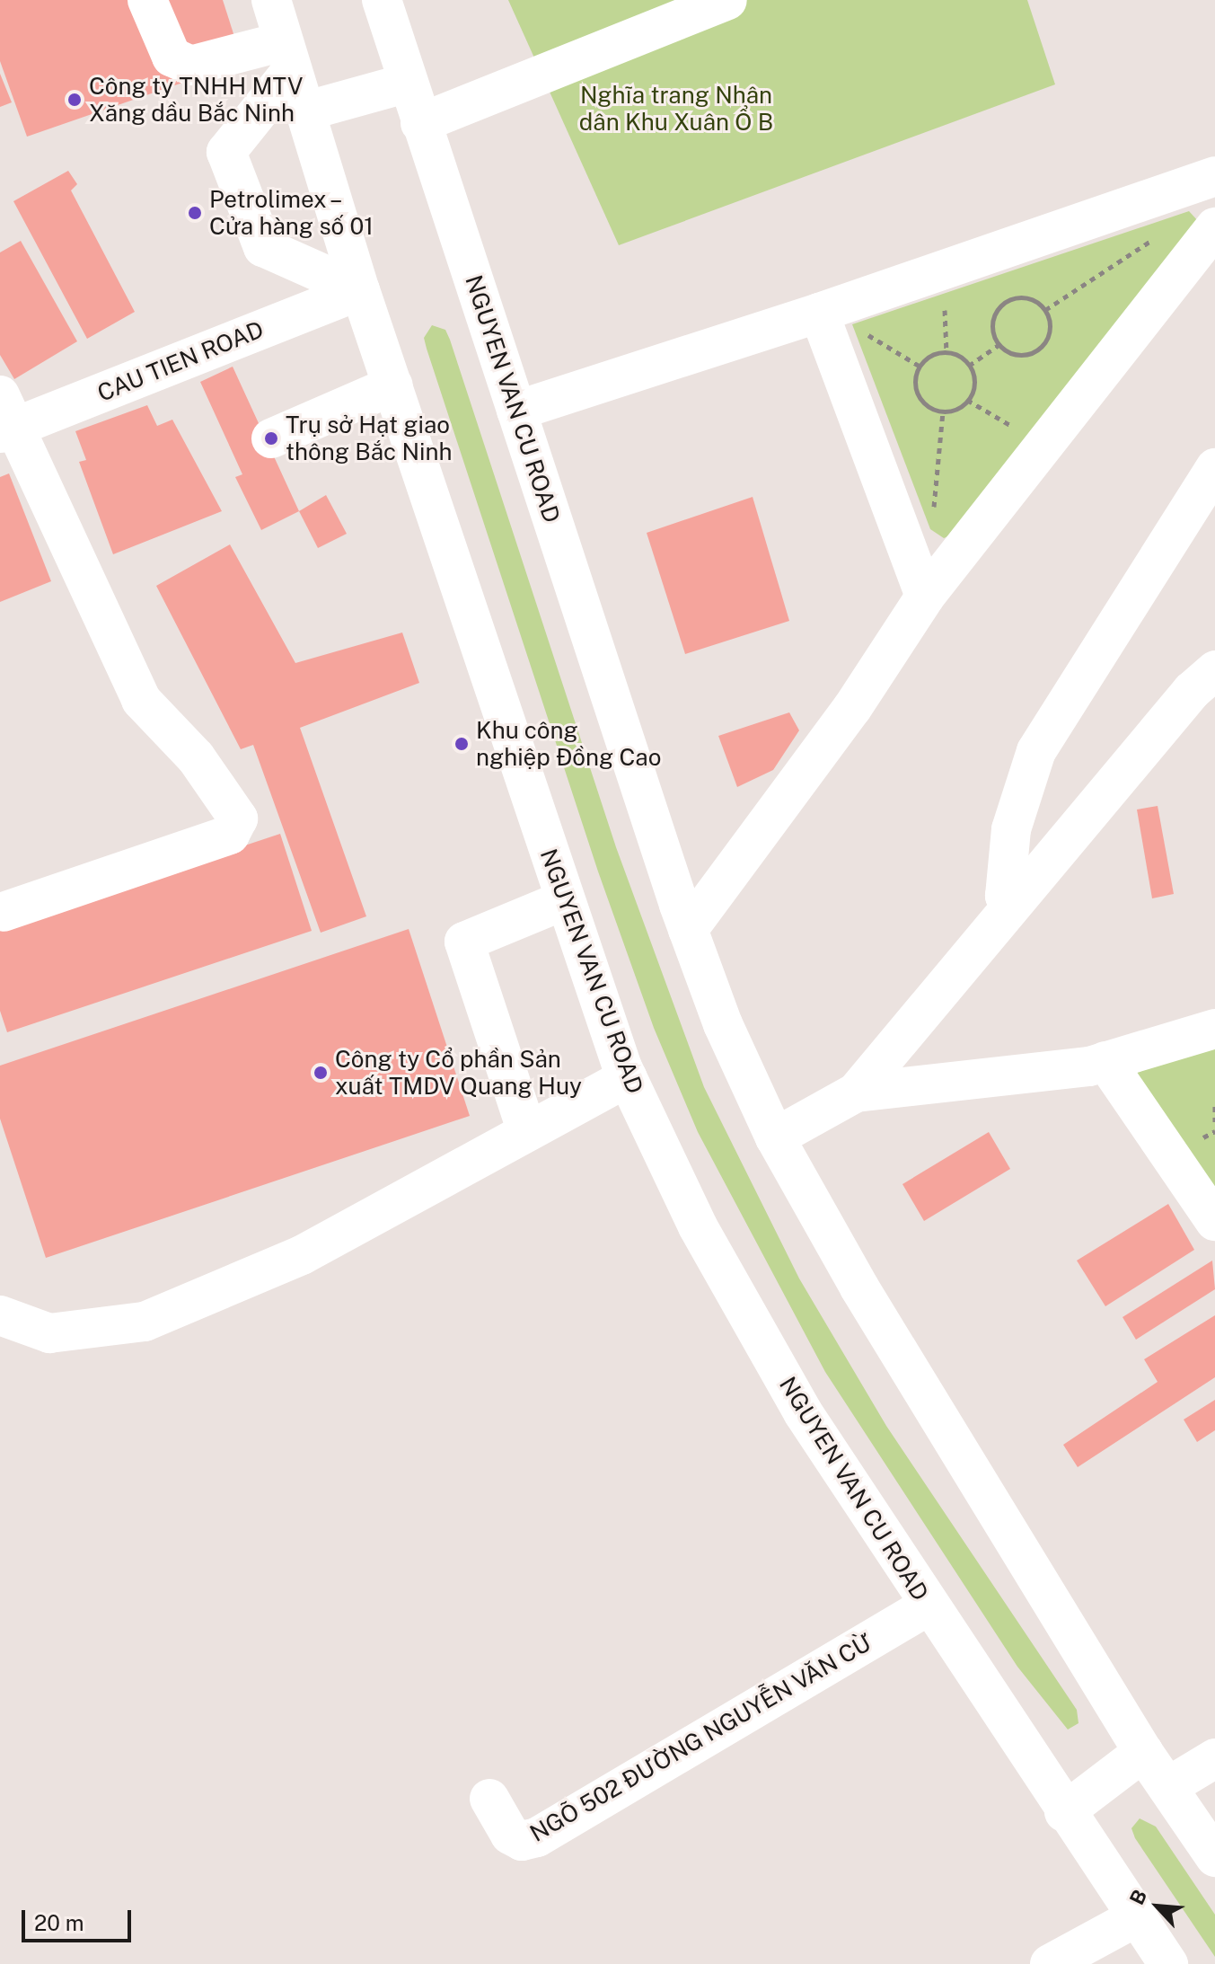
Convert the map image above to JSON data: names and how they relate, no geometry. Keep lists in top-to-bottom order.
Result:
{
  "streets": {
    "main road": ["CAU TIEN ROAD", "NGUYEN VAN CU ROAD", "NGÕ 502 ĐƯỜNG NGUYỄN VĂN CỪ"]
  },
  "crossings": [
    ["CAU TIEN ROAD", "NGUYEN VAN CU ROAD"],
    ["NGUYEN VAN CU ROAD", "NGÕ 502 ĐƯỜNG NGUYỄN VĂN CỪ"]
  ],
  "parks": ["Nghĩa trang Nhân dân Khu Xuân Ổ B"],
  "places": [
    "Công ty TNHH MTV Xăng dầu Bắc Ninh",
    "Petrolimex – Cửa hàng số 01",
    "Trụ sở Hạt giao thông Bắc Ninh",
    "Khu công nghiệp Đồng Cao",
    "Công ty Cổ phần Sản xuất TMDV Quang Huy"
  ],
  "scale_bar": "20 m",
  "north": "top left"
}
